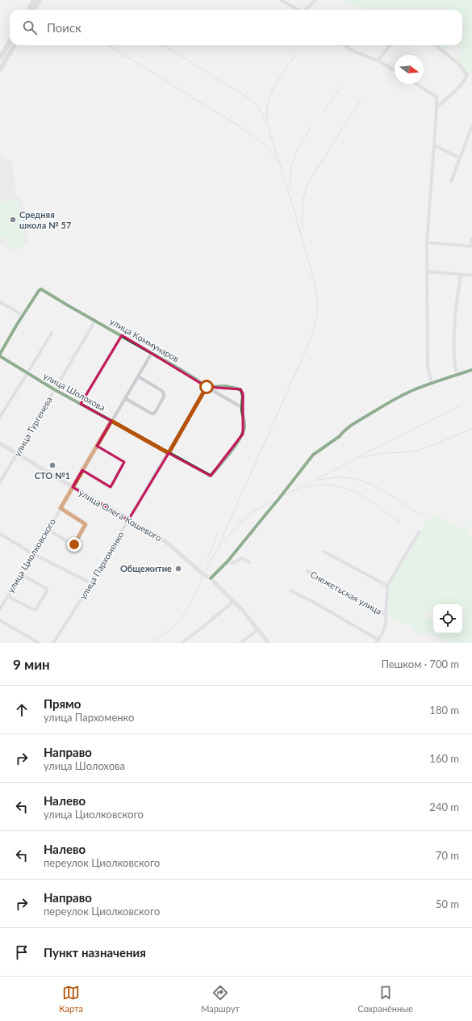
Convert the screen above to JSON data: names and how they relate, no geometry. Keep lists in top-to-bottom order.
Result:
{
  "streets": {
    "street": [
      "улица Коммунаров",
      "улица Шолохова",
      "улица Тургенева",
      "улица Олега Кошевого",
      "улица Циолковского",
      "улица Пархоменко",
      "Снежетьская улица"
    ]
  },
  "crossings": [
    ["улица Коммунаров", "улица Шолохова"],
    ["улица Коммунаров", "улица Тургенева"],
    ["улица Коммунаров", "улица Циолковского"],
    ["улица Коммунаров", "улица Пархоменко"],
    ["улица Шолохова", "улица Тургенева"],
    ["улица Шолохова", "улица Циолковского"],
    ["улица Шолохова", "улица Пархоменко"],
    ["улица Тургенева", "улица Олега Кошевого"],
    ["улица Олега Кошевого", "улица Циолковского"],
    ["улица Олега Кошевого", "улица Пархоменко"]
  ],
  "places": ["Средняя школа № 57", "СТО №1", "Общежитие"],
  "north": "right",
  "page": {
    "search": "Поиск",
    "heading": ["9 мин", "Пешком · 700 m"],
    "list": [
      ["Прямо", "улица Пархоменко", "180 m"],
      ["Направо", "улица Шолохова", "160 m"],
      ["Налево", "улица Циолковского", "240 m"],
      ["Налево", "переулок Циолковского", "70 m"],
      ["Направо", "переулок Циолковского", "50 m"],
      "Пункт назначения"
    ],
    "nav": ["Карта", "Маршрут", "Сохранённые"]
  }
}
